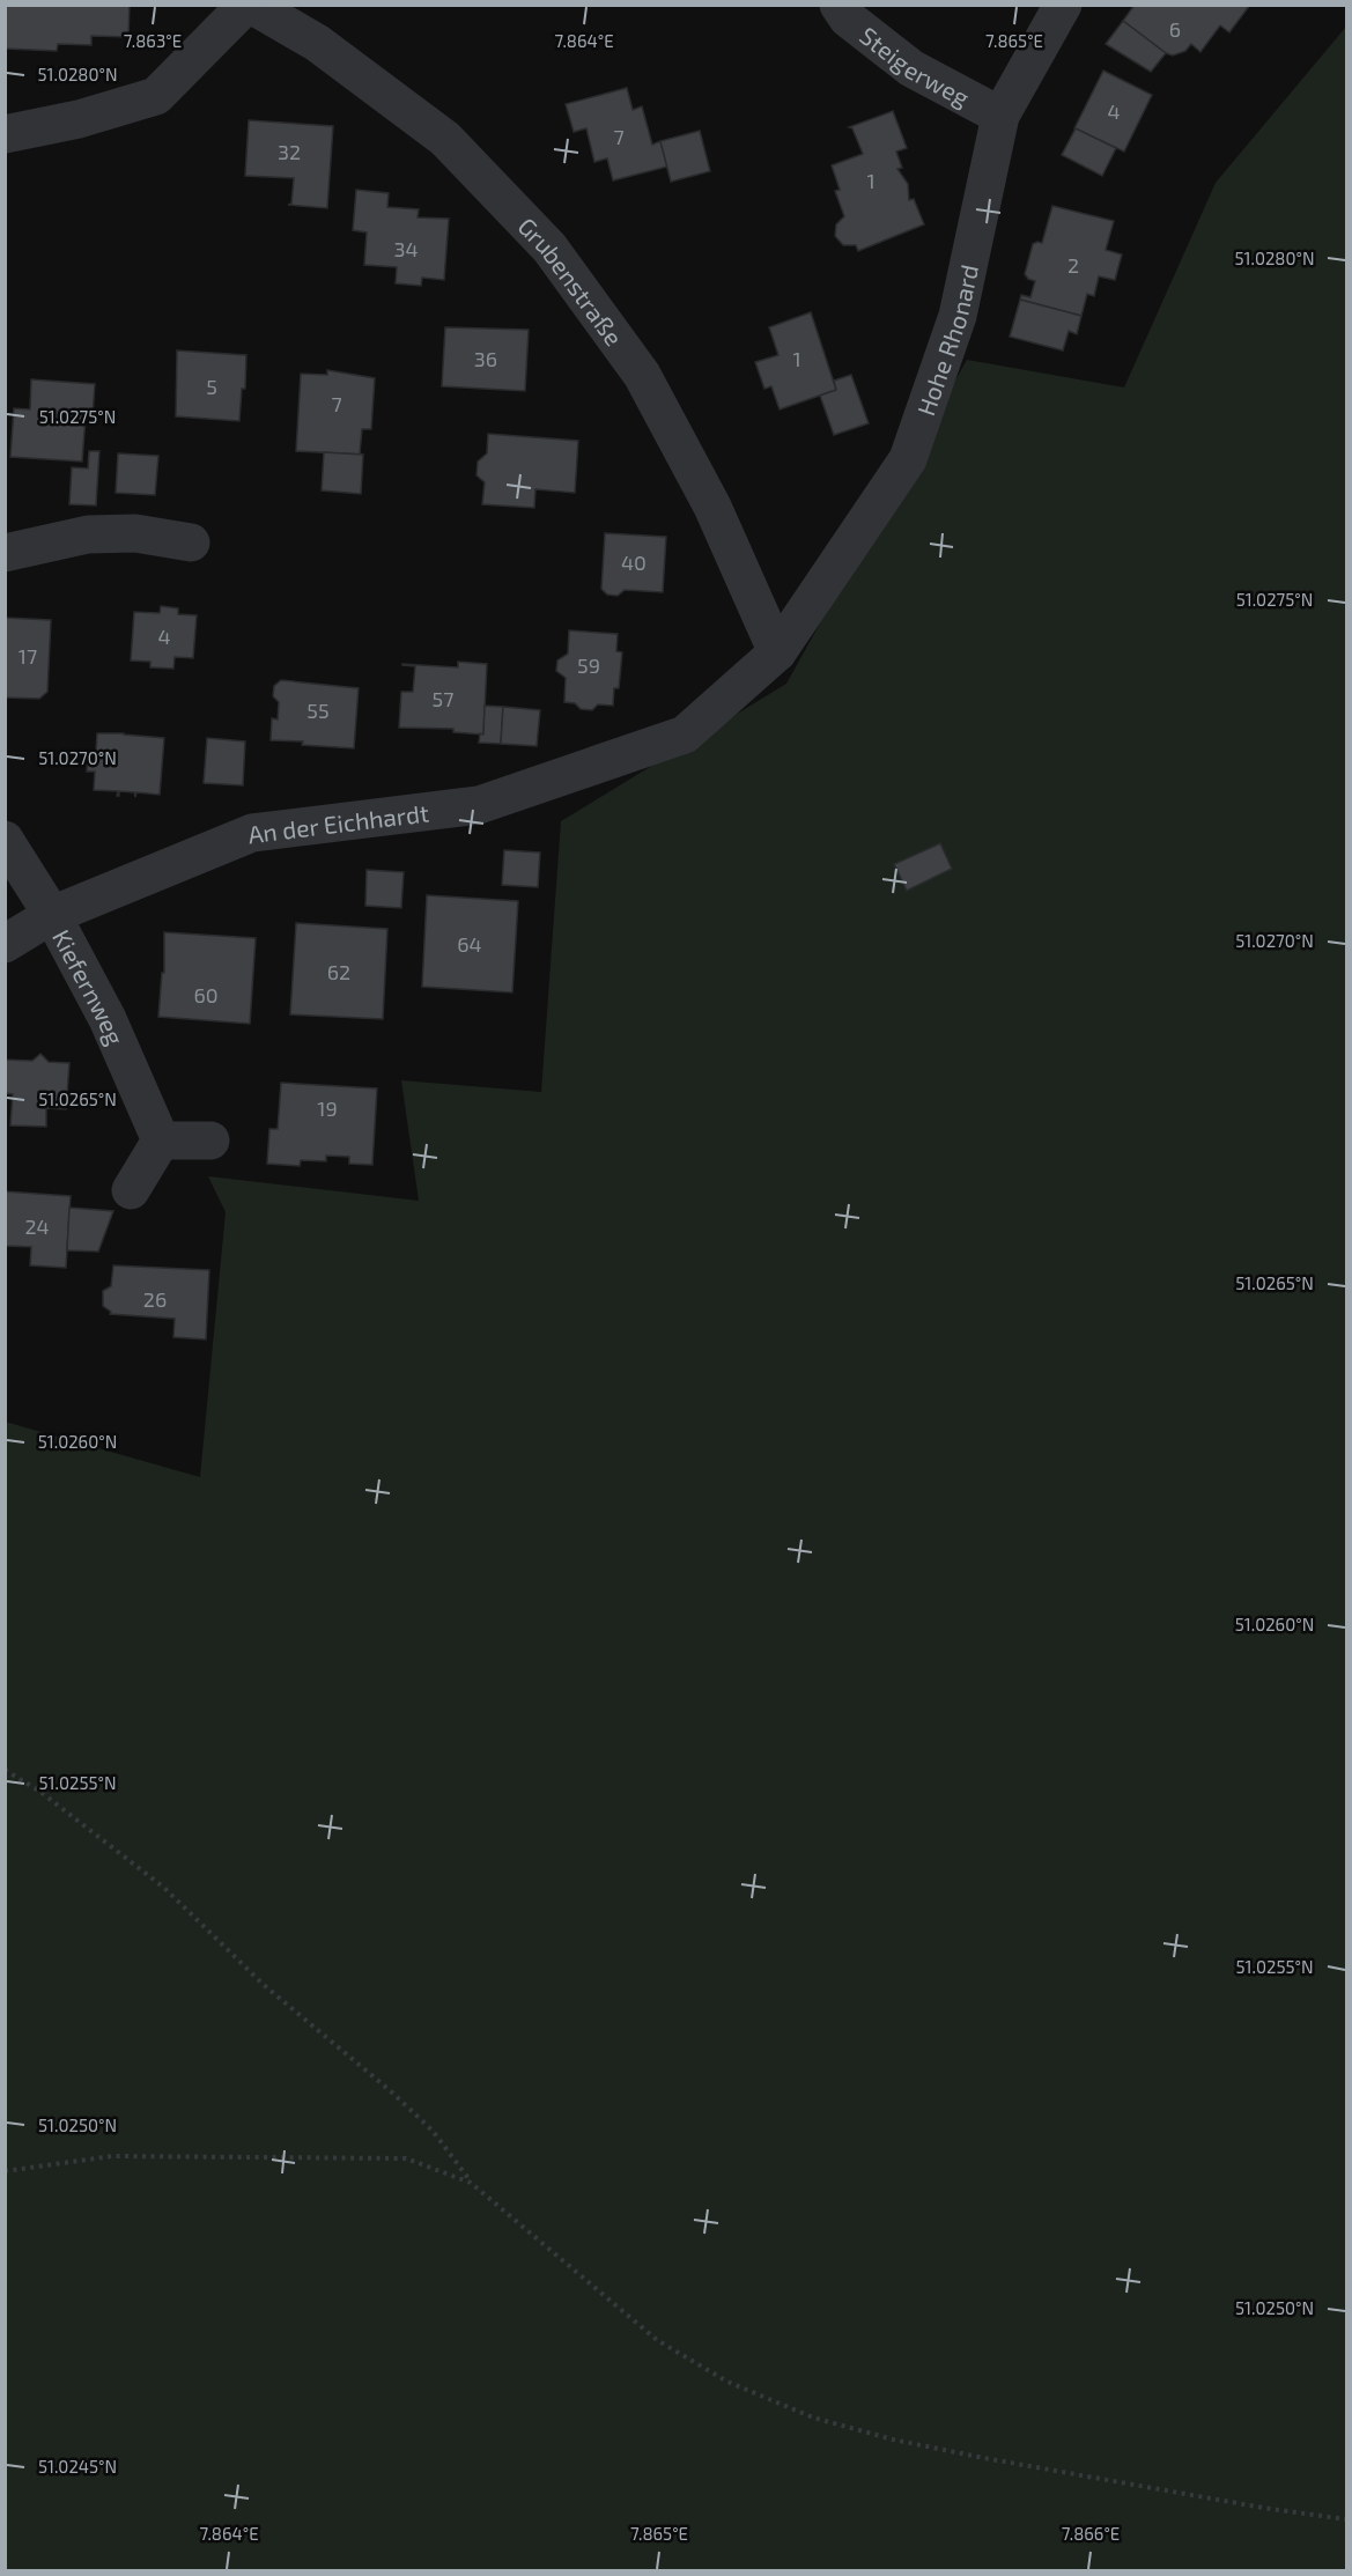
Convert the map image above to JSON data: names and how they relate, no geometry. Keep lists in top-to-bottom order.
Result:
{
  "streets": {
    "street": [
      "Steigerweg",
      "Grubenstraße",
      "Hohe Rhonard",
      "An der Eichhardt",
      "Kiefernweg"
    ]
  },
  "crossings": [
    ["Steigerweg", "Hohe Rhonard"],
    ["Grubenstraße", "Hohe Rhonard"],
    ["Grubenstraße", "An der Eichhardt"],
    ["Hohe Rhonard", "An der Eichhardt"],
    ["An der Eichhardt", "Kiefernweg"]
  ],
  "house_numbers": [
    "6",
    "4",
    "7",
    "32",
    "1",
    "34",
    "2",
    "36",
    "1",
    "5",
    "7",
    "40",
    "4",
    "17",
    "59",
    "57",
    "55",
    "64",
    "62",
    "60",
    "19",
    "24",
    "26"
  ],
  "coordinates": [
    "7.863°E",
    "7.864°E",
    "7.865°E",
    "51.0280°N",
    "51.0275°N",
    "51.0270°N",
    "51.0265°N",
    "51.0260°N",
    "51.0255°N",
    "51.0250°N",
    "51.0245°N",
    "7.866°E"
  ]
}
